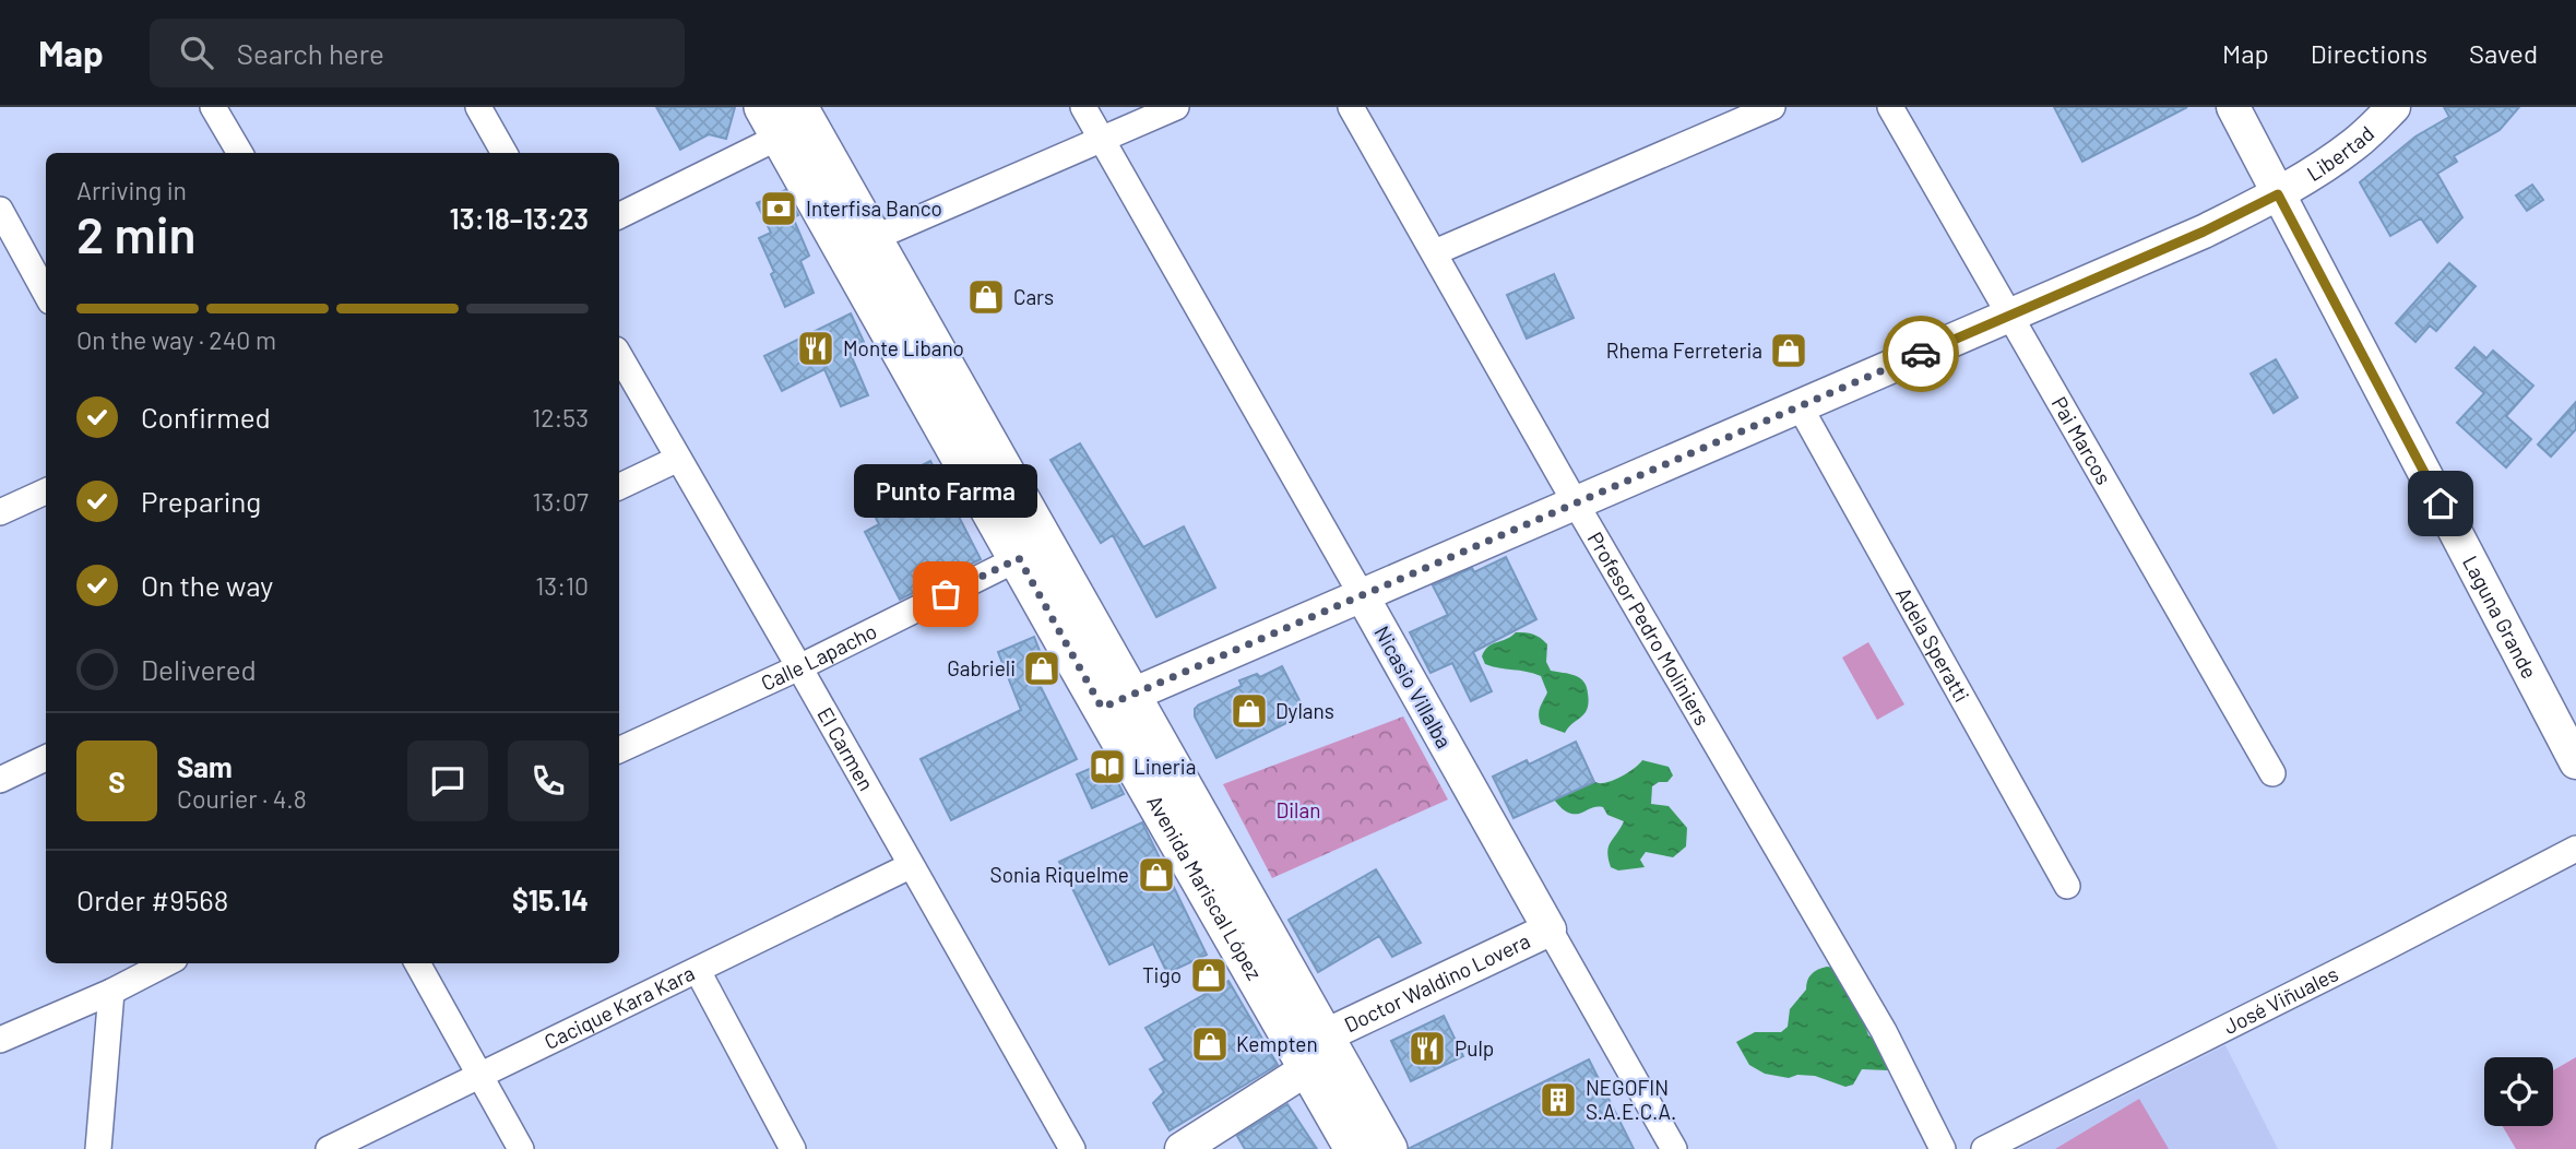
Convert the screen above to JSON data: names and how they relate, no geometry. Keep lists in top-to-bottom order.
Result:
{
  "streets": {
    "highway": ["Avenida Mariscal López"],
    "main road": [
      "Libertad",
      "Laguna Grande",
      "Nicasio Villalba",
      "Doctor Waldino Lovera"
    ],
    "street": [
      "Pai Marcos",
      "Profesor Pedro Moliniers",
      "Adela Speratti",
      "Calle Lapacho",
      "El Carmen",
      "José Viñuales",
      "Cacique Kara Kara"
    ]
  },
  "crossings": [
    ["Libertad", "Pai Marcos"],
    ["Libertad", "Laguna Grande"],
    ["Libertad", "Profesor Pedro Moliniers"],
    ["Libertad", "Adela Speratti"],
    ["Libertad", "Nicasio Villalba"],
    ["Libertad", "Avenida Mariscal López"],
    ["Calle Lapacho", "El Carmen"],
    ["Calle Lapacho", "Avenida Mariscal López"],
    ["Nicasio Villalba", "Doctor Waldino Lovera"],
    ["El Carmen", "Cacique Kara Kara"],
    ["Avenida Mariscal López", "Doctor Waldino Lovera"]
  ],
  "parks": ["Dilan"],
  "places": {
    "bank": ["Interfisa Banco"],
    "shop": [
      "Cars",
      "Rhema Ferreteria",
      "Gabrieli",
      "Dylans",
      "Sonia Riquelme",
      "Tigo",
      "Kempten"
    ],
    "restaurant": ["Monte Libano", "Pulp"],
    "other": ["Punto Farma"],
    "library": ["Lineria"],
    "building": ["NEGOFIN S.A.E.C.A."]
  },
  "page": {
    "header": "Map",
    "search": "Search here",
    "nav": ["Map", "Directions", "Saved"],
    "heading": ["2 min", "Arriving in", "13:18–13:23"],
    "panel": [
      "Sam",
      "Courier · 4.8",
      "Order #9568",
      "$15.14"
    ],
    "bar": "On the way · 240 m",
    "list": [
      ["Confirmed", "12:53"],
      ["Preparing", "13:07"],
      ["On the way", "13:10"],
      "Delivered"
    ],
    "bubble": "Punto Farma",
    "round": "S"
  }
}
